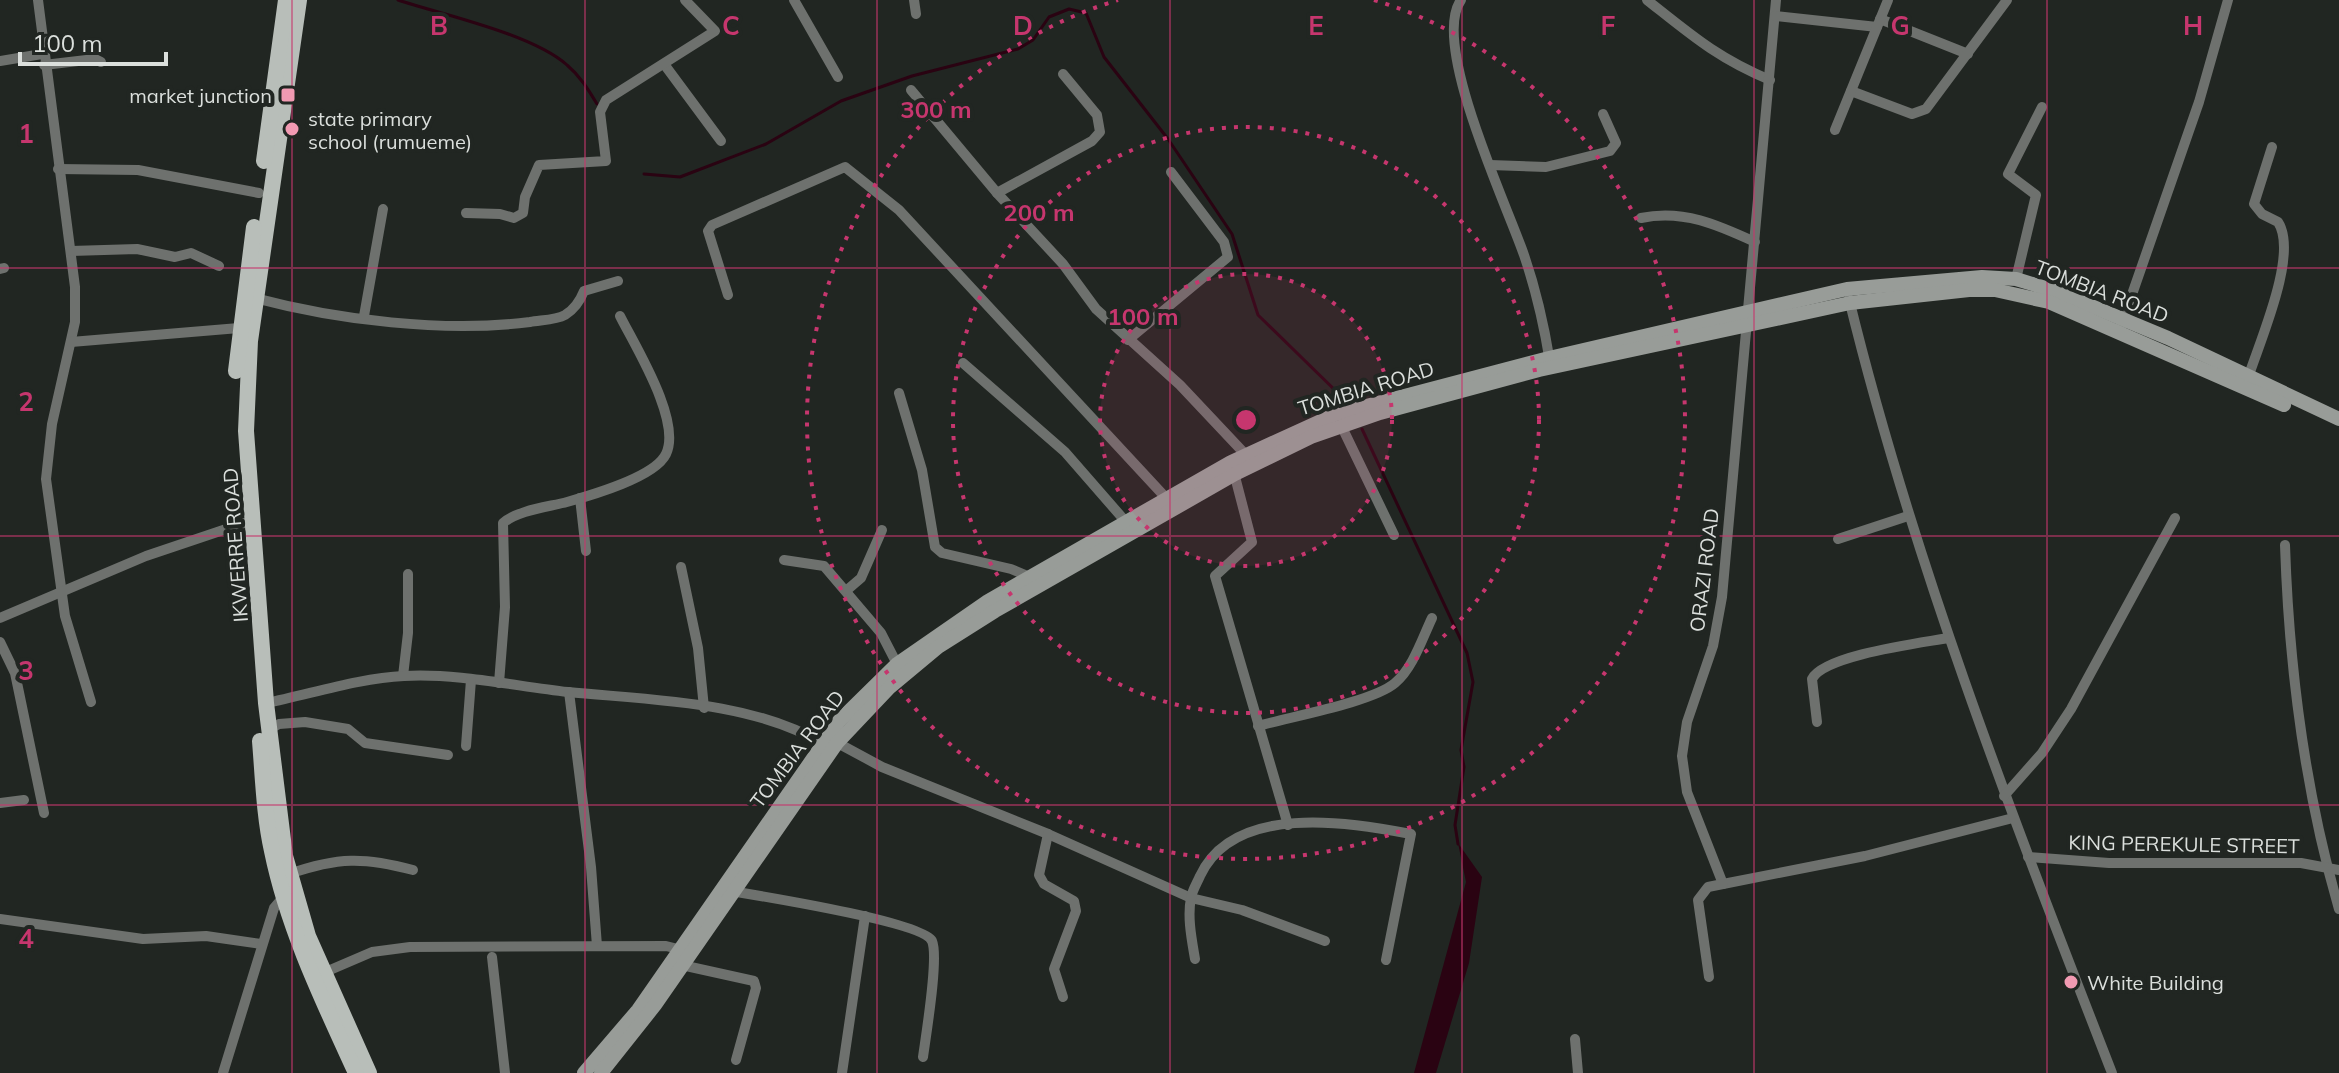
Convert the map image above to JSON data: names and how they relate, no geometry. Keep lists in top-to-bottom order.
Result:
{
  "streets": {
    "main road": ["TOMBIA ROAD", "IKWERRE ROAD"],
    "street": ["ORAZI ROAD", "KING PEREKULE STREET"]
  },
  "crossings": [
    ["TOMBIA ROAD", "ORAZI ROAD"]
  ],
  "places": {
    "transit": ["market junction"],
    "other": ["state primary school (rumueme)", "White Building"]
  },
  "scale_bar": "100 m",
  "grid": {
    "columns": [
      "B",
      "C",
      "D",
      "E",
      "F",
      "G",
      "H"
    ],
    "rows": [
      "1",
      "2",
      "3",
      "4"
    ]
  },
  "rings": ["300 m", "200 m", "100 m"]
}
